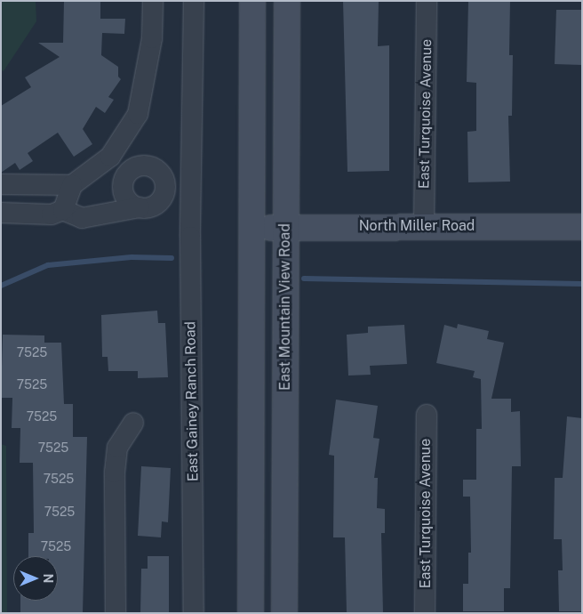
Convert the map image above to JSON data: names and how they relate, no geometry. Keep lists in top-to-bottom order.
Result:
{
  "streets": {
    "main road": ["North Miller Road", "East Mountain View Road"],
    "street": ["East Turquoise Avenue", "East Gainey Ranch Road"]
  },
  "crossings": [
    ["East Turquoise Avenue", "North Miller Road"],
    ["North Miller Road", "East Mountain View Road"]
  ],
  "house_numbers": [
    "7525",
    "7525",
    "7525",
    "7525",
    "7525",
    "7525",
    "7525"
  ],
  "north": "right"
}
